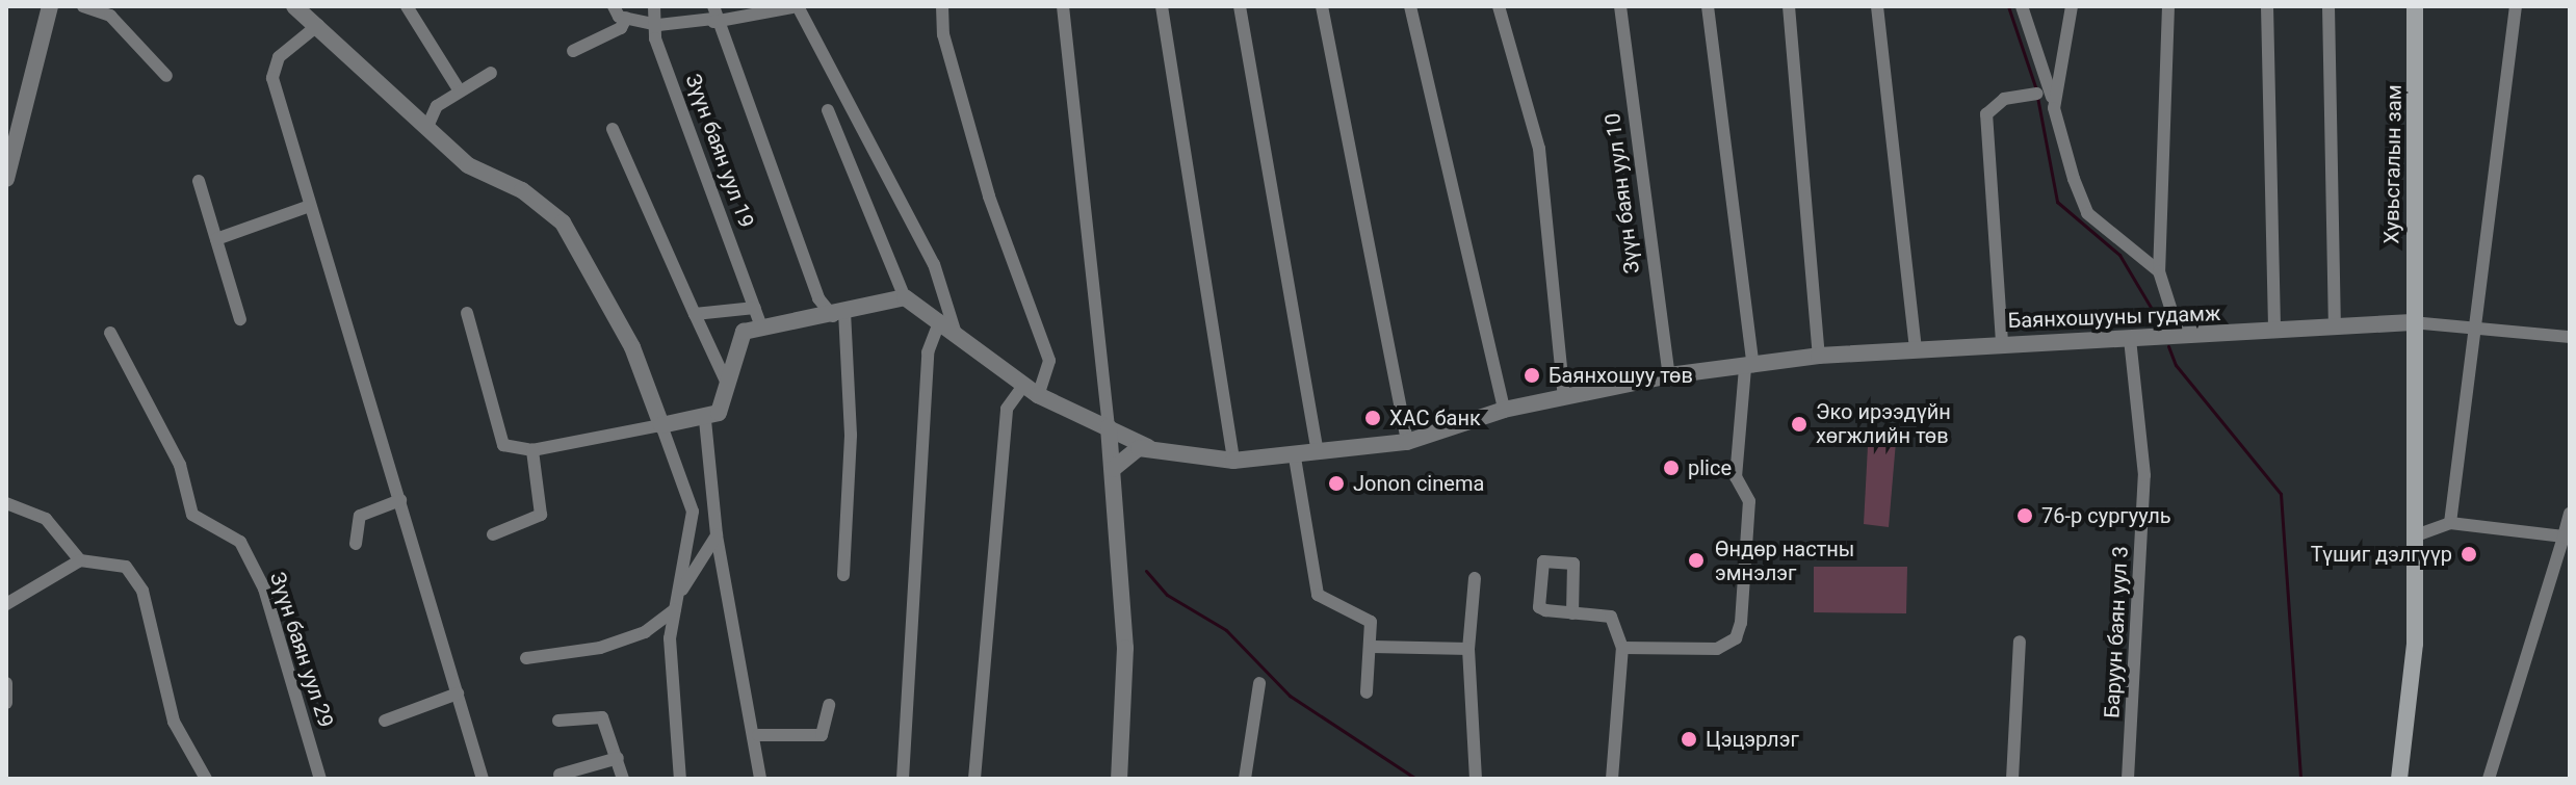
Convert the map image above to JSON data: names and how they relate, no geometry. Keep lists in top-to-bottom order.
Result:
{
  "streets": {
    "main road": ["Хувьсгалын зам"],
    "street": [
      "Зүүн баян уул 19",
      "Зүүн баян уул 10",
      "Баянхошууны гудамж",
      "Баруун баян уул 3",
      "Зүүн баян уул 29"
    ]
  },
  "crossings": [
    ["Хувьсгалын зам", "Баянхошууны гудамж"],
    ["Зүүн баян уул 10", "Баянхошууны гудамж"],
    ["Баянхошууны гудамж", "Баруун баян уул 3"]
  ],
  "places": [
    "Баянхошуу төв",
    "ХАС банк",
    "Эко ирээдүйн хөгжлийн төв",
    "plice",
    "Jonon cinema",
    "76-р сургууль",
    "Түшиг дэлгүүр",
    "Өндөр настны эмнэлэг",
    "Цэцэрлэг"
  ]
}
